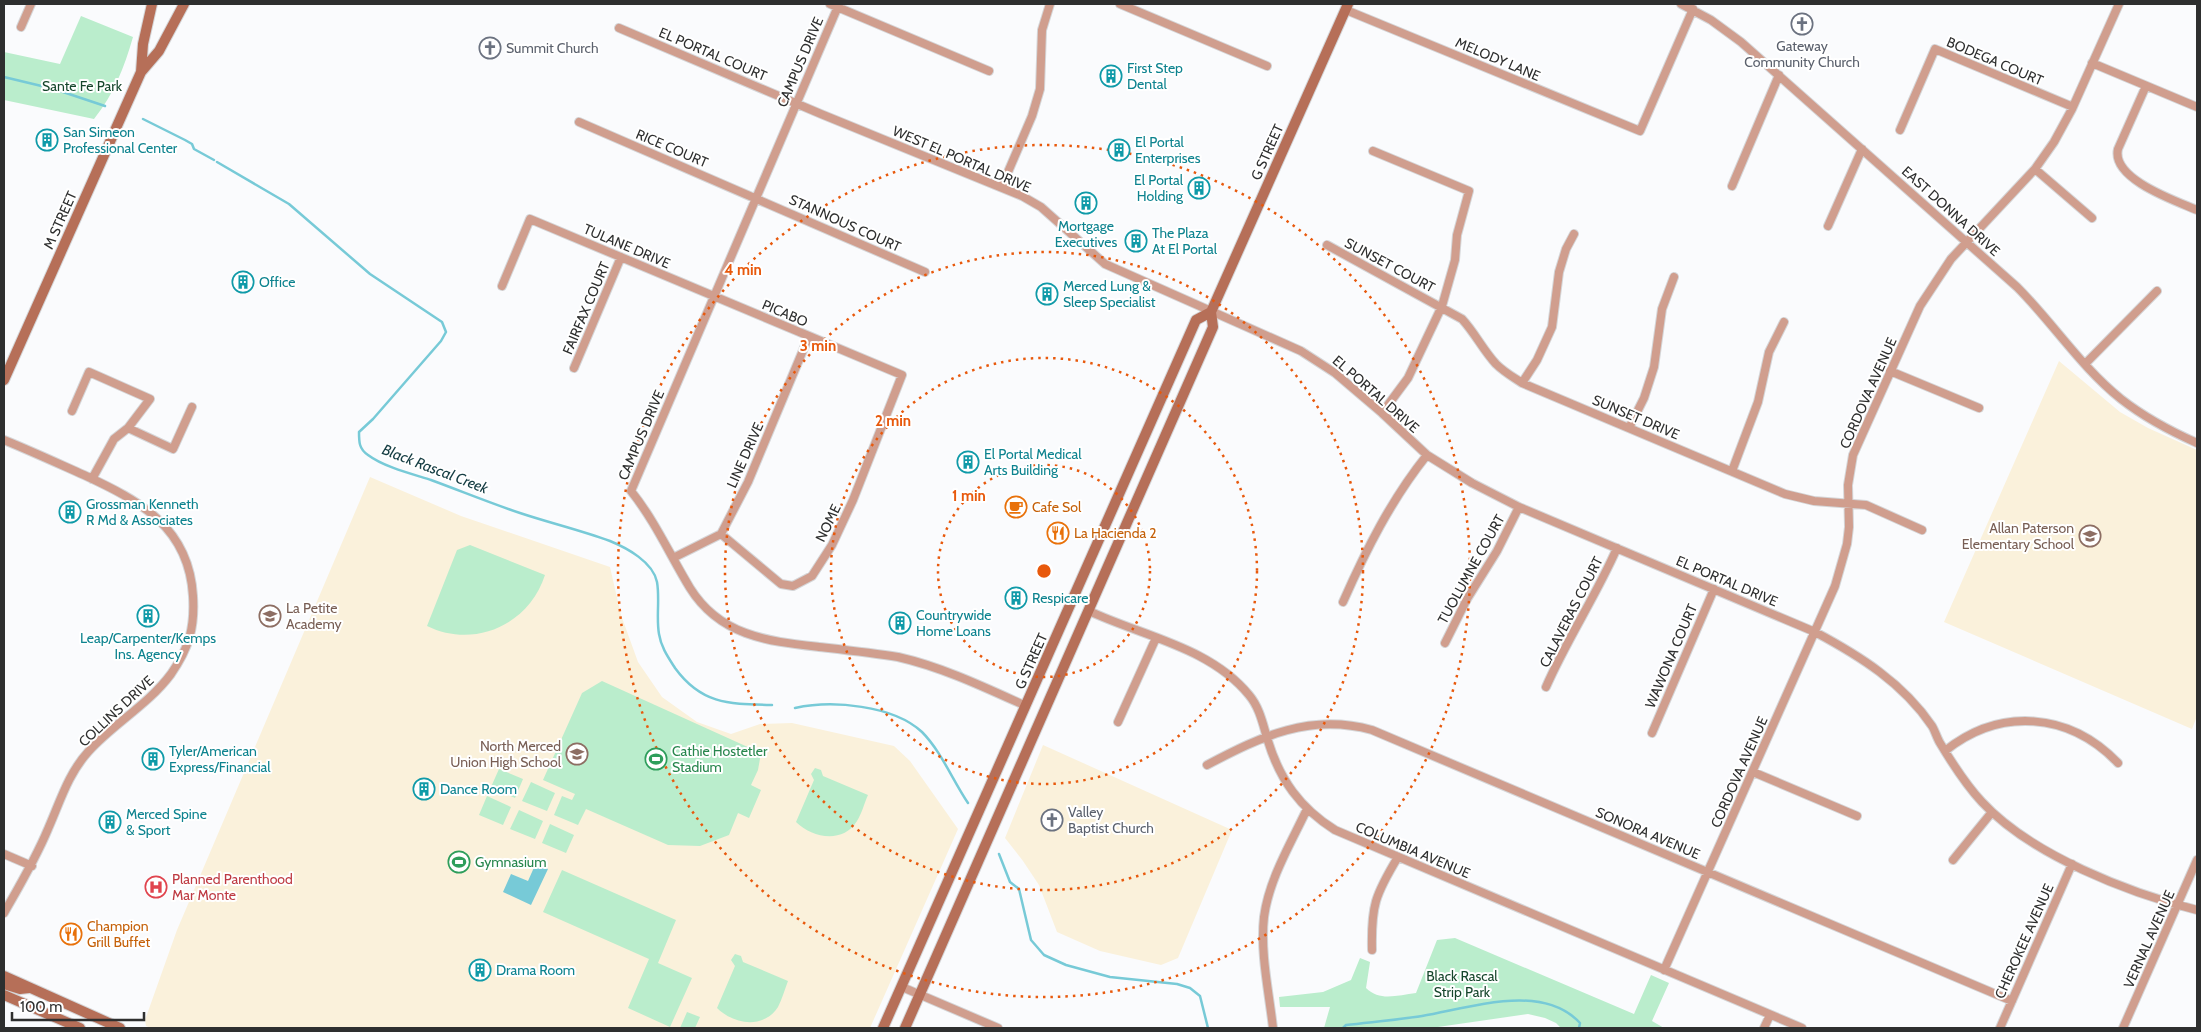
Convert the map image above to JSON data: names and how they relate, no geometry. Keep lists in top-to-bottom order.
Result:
{
  "streets": {
    "street": [
      "EL PORTAL COURT",
      "MELODY LANE",
      "BODEGA COURT",
      "CAMPUS DRIVE",
      "RICE COURT",
      "G STREET",
      "WEST EL PORTAL DRIVE",
      "EAST DONNA DRIVE",
      "M STREET",
      "STANNOUS COURT",
      "TULANE DRIVE",
      "SUNSET COURT",
      "FAIRFAX COURT",
      "PICABO",
      "CORDOVA AVENUE",
      "EL PORTAL DRIVE",
      "SUNSET DRIVE",
      "LINE DRIVE",
      "NOME",
      "TUOLUMNE COURT",
      "CALAVERAS COURT",
      "WAWONA COURT",
      "COLLINS DRIVE",
      "SONORA AVENUE",
      "COLUMBIA AVENUE",
      "VERNAL AVENUE",
      "CHEROKEE AVENUE"
    ]
  },
  "crossings": [
    ["EL PORTAL COURT", "CAMPUS DRIVE"],
    ["EL PORTAL COURT", "WEST EL PORTAL DRIVE"],
    ["MELODY LANE", "G STREET"],
    ["MELODY LANE", "EAST DONNA DRIVE"],
    ["BODEGA COURT", "CORDOVA AVENUE"],
    ["CAMPUS DRIVE", "RICE COURT"],
    ["CAMPUS DRIVE", "G STREET"],
    ["CAMPUS DRIVE", "WEST EL PORTAL DRIVE"],
    ["CAMPUS DRIVE", "STANNOUS COURT"],
    ["CAMPUS DRIVE", "TULANE DRIVE"],
    ["CAMPUS DRIVE", "PICABO"],
    ["RICE COURT", "STANNOUS COURT"],
    ["G STREET", "WEST EL PORTAL DRIVE"],
    ["G STREET", "EL PORTAL DRIVE"],
    ["G STREET", "COLUMBIA AVENUE"],
    ["WEST EL PORTAL DRIVE", "EL PORTAL DRIVE"],
    ["EAST DONNA DRIVE", "CORDOVA AVENUE"],
    ["TULANE DRIVE", "FAIRFAX COURT"],
    ["TULANE DRIVE", "PICABO"],
    ["SUNSET COURT", "SUNSET DRIVE"],
    ["PICABO", "LINE DRIVE"],
    ["PICABO", "NOME"],
    ["CORDOVA AVENUE", "EL PORTAL DRIVE"],
    ["CORDOVA AVENUE", "SUNSET DRIVE"],
    ["CORDOVA AVENUE", "SONORA AVENUE"],
    ["CORDOVA AVENUE", "COLUMBIA AVENUE"],
    ["EL PORTAL DRIVE", "TUOLUMNE COURT"],
    ["EL PORTAL DRIVE", "CALAVERAS COURT"],
    ["EL PORTAL DRIVE", "WAWONA COURT"],
    ["EL PORTAL DRIVE", "VERNAL AVENUE"],
    ["EL PORTAL DRIVE", "CHEROKEE AVENUE"],
    ["LINE DRIVE", "NOME"],
    ["SONORA AVENUE", "COLUMBIA AVENUE"],
    ["SONORA AVENUE", "CHEROKEE AVENUE"]
  ],
  "water": ["Black Rascal Creek"],
  "parks": ["Sante Fe Park", "Black Rascal Strip Park"],
  "places": {
    "church": ["Gateway Community Church", "Summit Church", "Valley Baptist Church"],
    "building": [
      "First Step Dental",
      "San Simeon Professional Center",
      "El Portal Enterprises",
      "El Portal Holding",
      "Mortgage Executives",
      "The Plaza At El Portal",
      "Office",
      "Merced Lung & Sleep Specialist",
      "El Portal Medical Arts Building",
      "Grossman Kenneth R Md & Associates",
      "Respicare",
      "Leap/Carpenter/Kemps Ins. Agency",
      "Countrywide Home Loans",
      "Tyler/American Express/Financial",
      "Dance Room",
      "Merced Spine & Sport",
      "Drama Room"
    ],
    "cafe": ["Cafe Sol"],
    "restaurant": ["La Hacienda 2", "Champion Grill Buffet"],
    "school or university": ["Allan Paterson Elementary School", "La Petite Academy", "North Merced Union High School"],
    "sports": ["Cathie Hostetler Stadium", "Gymnasium"],
    "hospital": ["Planned Parenthood Mar Monte"]
  },
  "scale_bar": "100 m",
  "rings": [
    "4 min",
    "3 min",
    "2 min",
    "1 min"
  ]
}
